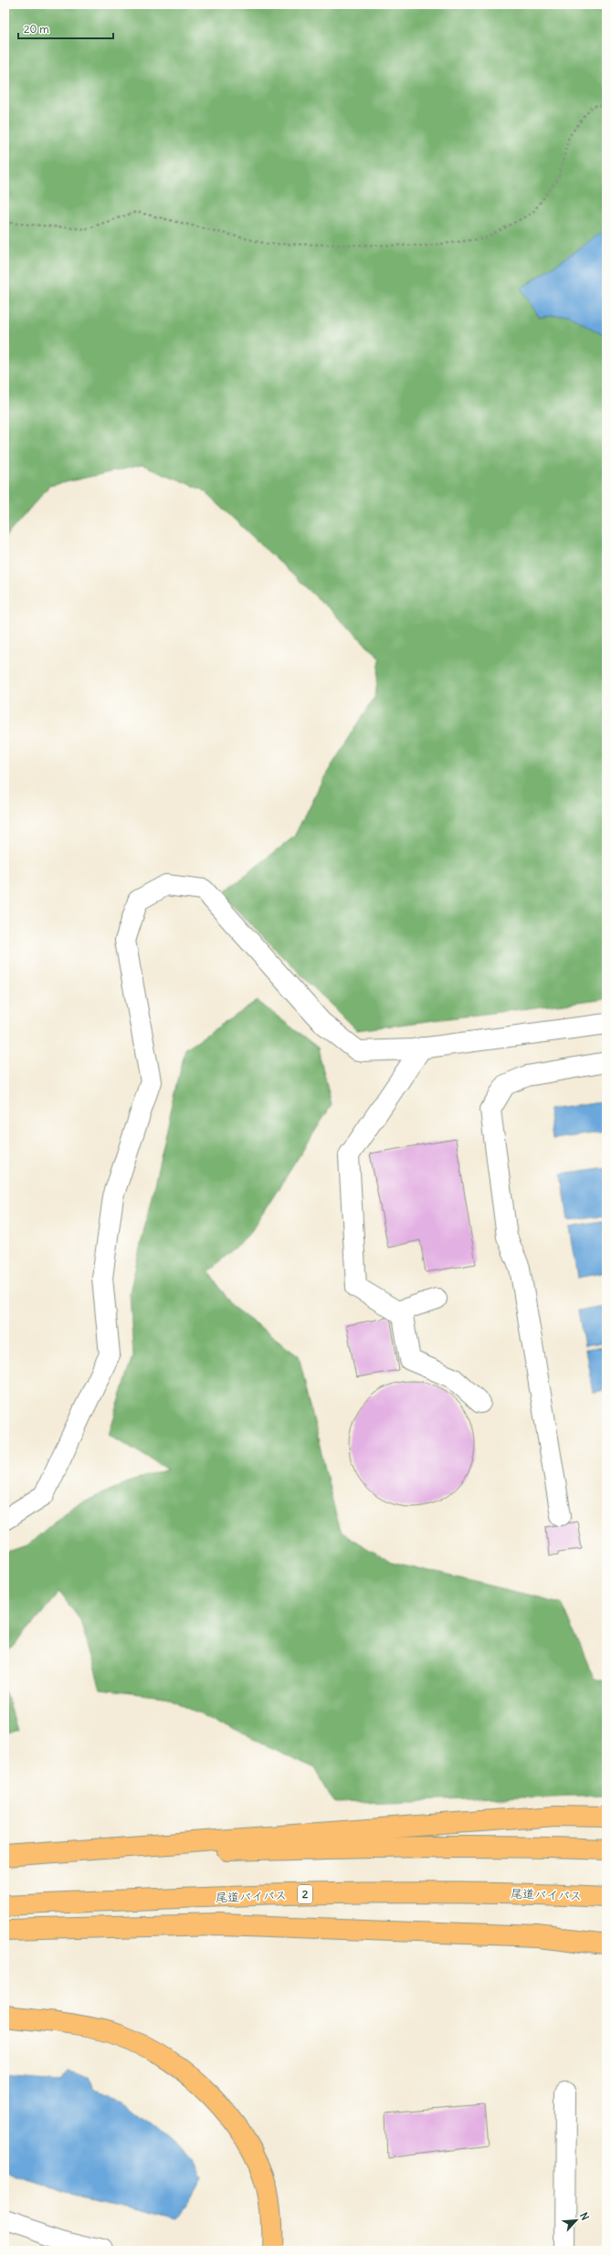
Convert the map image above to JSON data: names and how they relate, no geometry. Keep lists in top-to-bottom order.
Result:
{
  "streets": {
    "highway": ["2", "尾道バイパス"]
  },
  "scale_bar": "20 m",
  "north": "top right"
}
